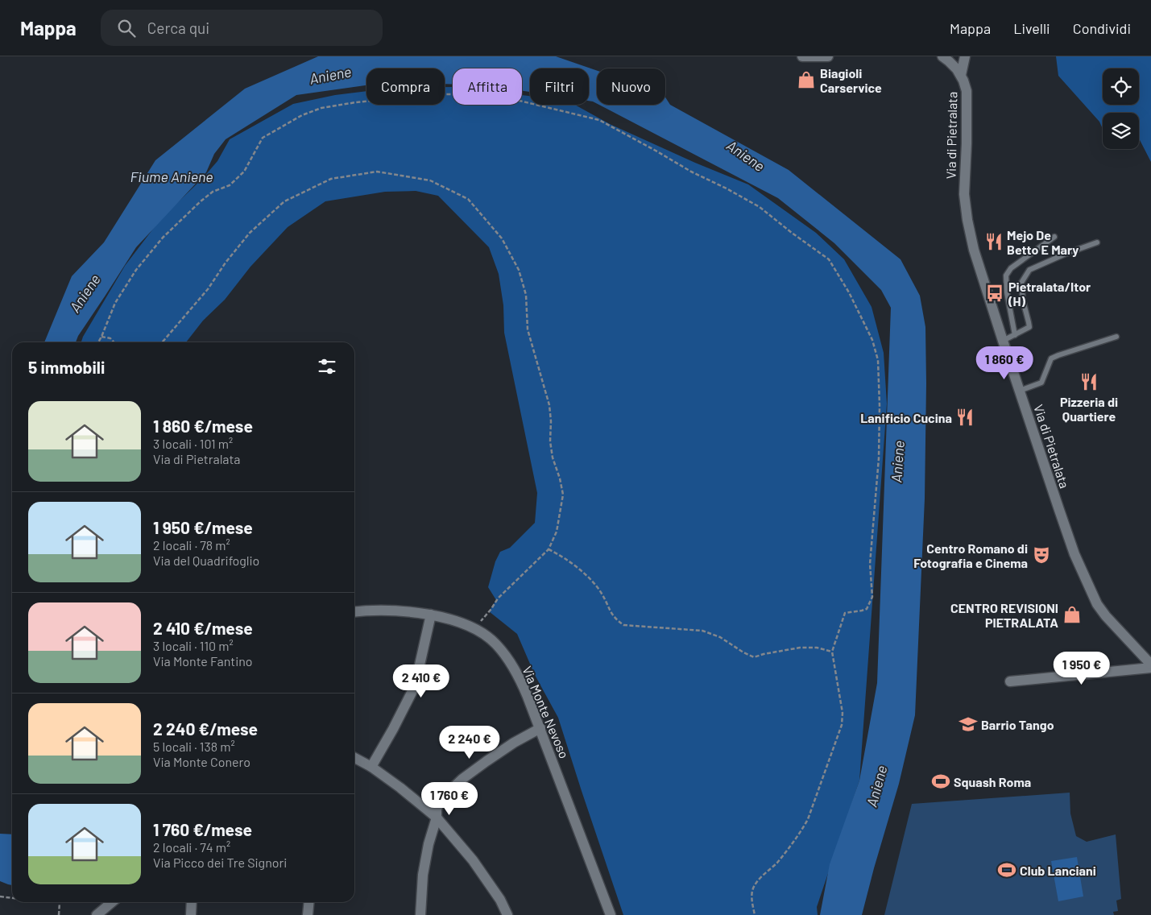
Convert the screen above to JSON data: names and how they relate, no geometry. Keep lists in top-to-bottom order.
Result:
{
  "streets": {
    "street": ["Via di Pietralata", "Via Monte Nevoso"]
  },
  "water": ["Aniene", "Fiume Aniene"],
  "places": {
    "shop": ["Biagioli Carservice", "CENTRO REVISIONI PIETRALATA"],
    "restaurant": ["Mejo De Betto E Mary", "Pizzeria di Quartiere", "Lanificio Cucina"],
    "bus stop": ["Pietralata/Itor (H)"],
    "theatre": ["Centro Romano di Fotografia e Cinema"],
    "school or university": ["Barrio Tango"],
    "sports": ["Squash Roma", "Club Lanciani"]
  },
  "page": {
    "header": "Mappa",
    "search": "Cerca qui",
    "nav": ["Mappa", "Livelli", "Condividi"],
    "chip": [
      "Compra",
      "Affitta",
      "Filtri",
      "Nuovo"
    ],
    "heading": "5 immobili",
    "price": [
      "1 860 €",
      "1 950 €",
      "2 410 €",
      "2 240 €",
      "1 760 €"
    ],
    "list": [
      {
        "name": "1 860 €/mese",
        "note": "3 locali · 101 m² · Via di Pietralata"
      },
      {
        "name": "1 950 €/mese",
        "note": "2 locali · 78 m² · Via del Quadrifoglio"
      },
      {
        "name": "2 410 €/mese",
        "note": "3 locali · 110 m² · Via Monte Fantino"
      },
      {
        "name": "2 240 €/mese",
        "note": "5 locali · 138 m² · Via Monte Conero"
      },
      {
        "name": "1 760 €/mese",
        "note": "2 locali · 74 m² · Via Picco dei Tre Signori"
      }
    ]
  }
}
